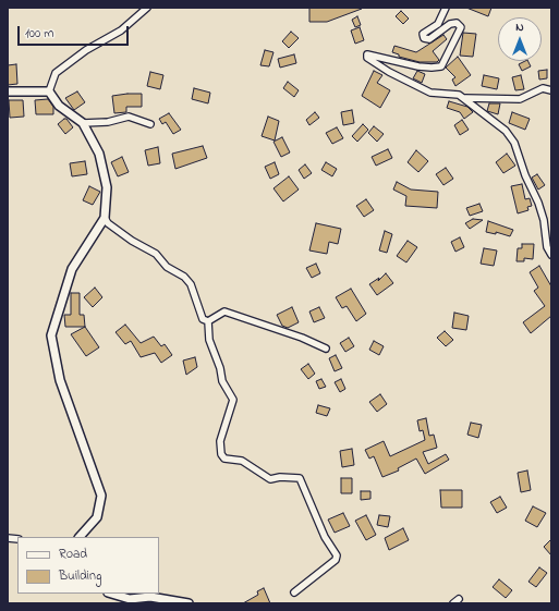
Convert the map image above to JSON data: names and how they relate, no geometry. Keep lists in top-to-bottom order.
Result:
{
  "legend": ["Road", "Building"],
  "scale_bar": "100 m",
  "north": "top"
}
